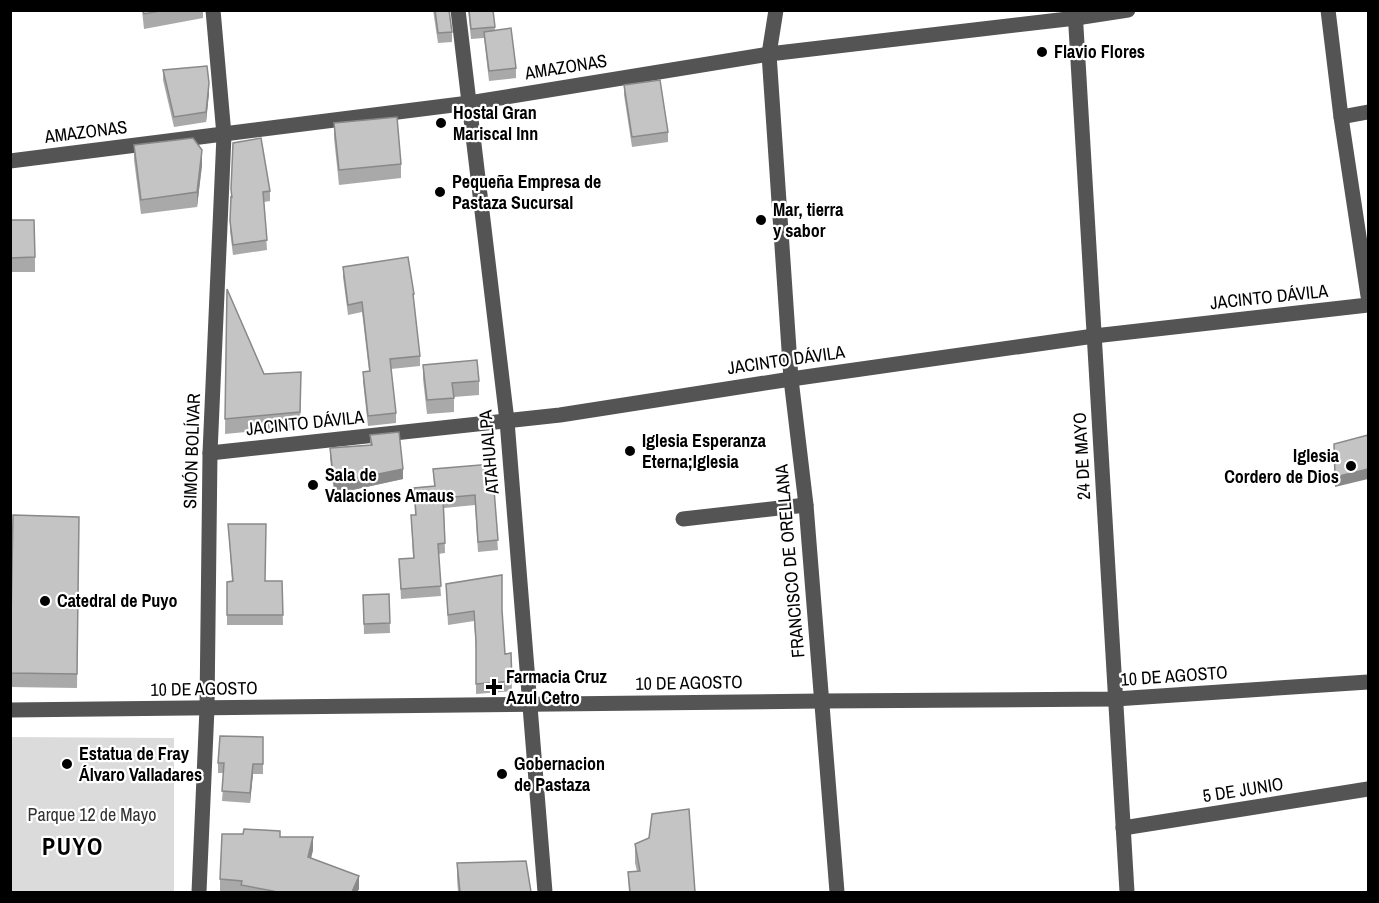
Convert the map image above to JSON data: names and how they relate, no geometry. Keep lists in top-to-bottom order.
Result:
{
  "streets": {
    "street": [
      "AMAZONAS",
      "JACINTO DÁVILA",
      "SIMÓN BOLÍVAR",
      "ATAHUALPA",
      "24 DE MAYO",
      "FRANCISCO DE ORELLANA",
      "10 DE AGOSTO",
      "5 DE JUNIO"
    ]
  },
  "crossings": [
    ["AMAZONAS", "SIMÓN BOLÍVAR"],
    ["AMAZONAS", "ATAHUALPA"],
    ["AMAZONAS", "24 DE MAYO"],
    ["AMAZONAS", "FRANCISCO DE ORELLANA"],
    ["JACINTO DÁVILA", "SIMÓN BOLÍVAR"],
    ["JACINTO DÁVILA", "ATAHUALPA"],
    ["JACINTO DÁVILA", "24 DE MAYO"],
    ["JACINTO DÁVILA", "FRANCISCO DE ORELLANA"],
    ["SIMÓN BOLÍVAR", "10 DE AGOSTO"],
    ["ATAHUALPA", "10 DE AGOSTO"],
    ["24 DE MAYO", "10 DE AGOSTO"],
    ["24 DE MAYO", "5 DE JUNIO"],
    ["FRANCISCO DE ORELLANA", "10 DE AGOSTO"]
  ],
  "districts": ["PUYO"],
  "parks": ["Parque 12 de Mayo"],
  "places": {
    "other": [
      "Flavio Flores",
      "Hostal Gran Mariscal Inn",
      "Pequeña Empresa de Pastaza Sucursal",
      "Mar, tierra y sabor",
      "Iglesia Esperanza Eterna;Iglesia",
      "Iglesia Cordero de Dios",
      "Sala de Valaciones Amaus",
      "Catedral de Puyo",
      "Estatua de Fray Álvaro Valladares",
      "Gobernacion de Pastaza"
    ],
    "health": ["Farmacia Cruz Azul Cetro"]
  }
}
